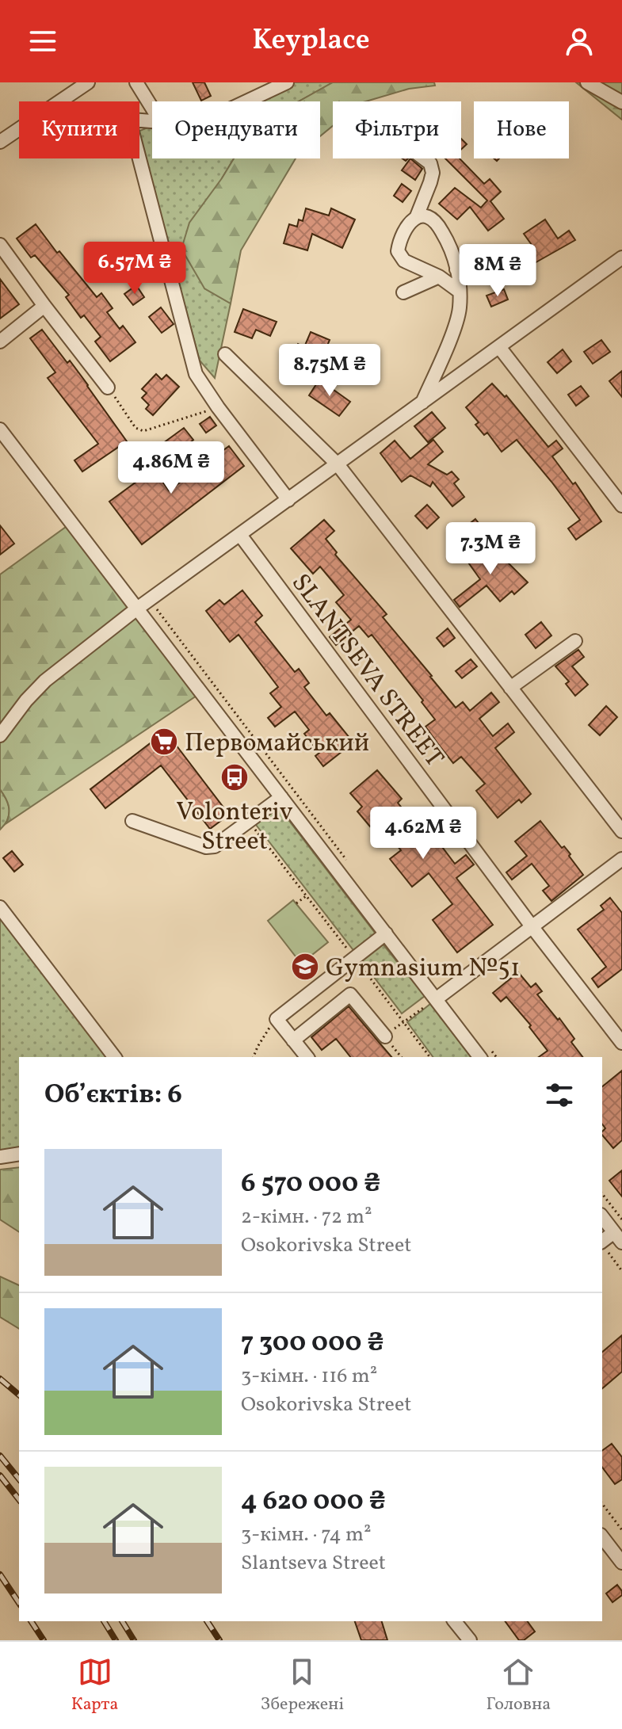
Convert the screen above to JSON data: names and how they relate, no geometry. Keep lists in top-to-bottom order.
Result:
{
  "streets": {
    "street": ["SLANTSEVA STREET"]
  },
  "places": {
    "supermarket": ["Первомайський"],
    "bus stop": ["Volonteriv Street"],
    "school or university": ["Gymnasium №51"]
  },
  "page": {
    "header": "Keyplace",
    "chip": [
      "Купити",
      "Орендувати",
      "Фільтри",
      "Нове"
    ],
    "price": [
      "6.57M ₴",
      "8M ₴",
      "8.75M ₴",
      "4.86M ₴",
      "7.3M ₴",
      "4.62M ₴"
    ],
    "heading": "Об’єктів: 6",
    "list": [
      {
        "name": "6 570 000 ₴",
        "note": "2-кімн. · 72 m² · Osokorivska Street"
      },
      {
        "name": "7 300 000 ₴",
        "note": "3-кімн. · 116 m² · Osokorivska Street"
      },
      {
        "name": "4 620 000 ₴",
        "note": "3-кімн. · 74 m² · Slantseva Street"
      }
    ],
    "tabs": ["Карта", "Збережені", "Головна"]
  }
}
